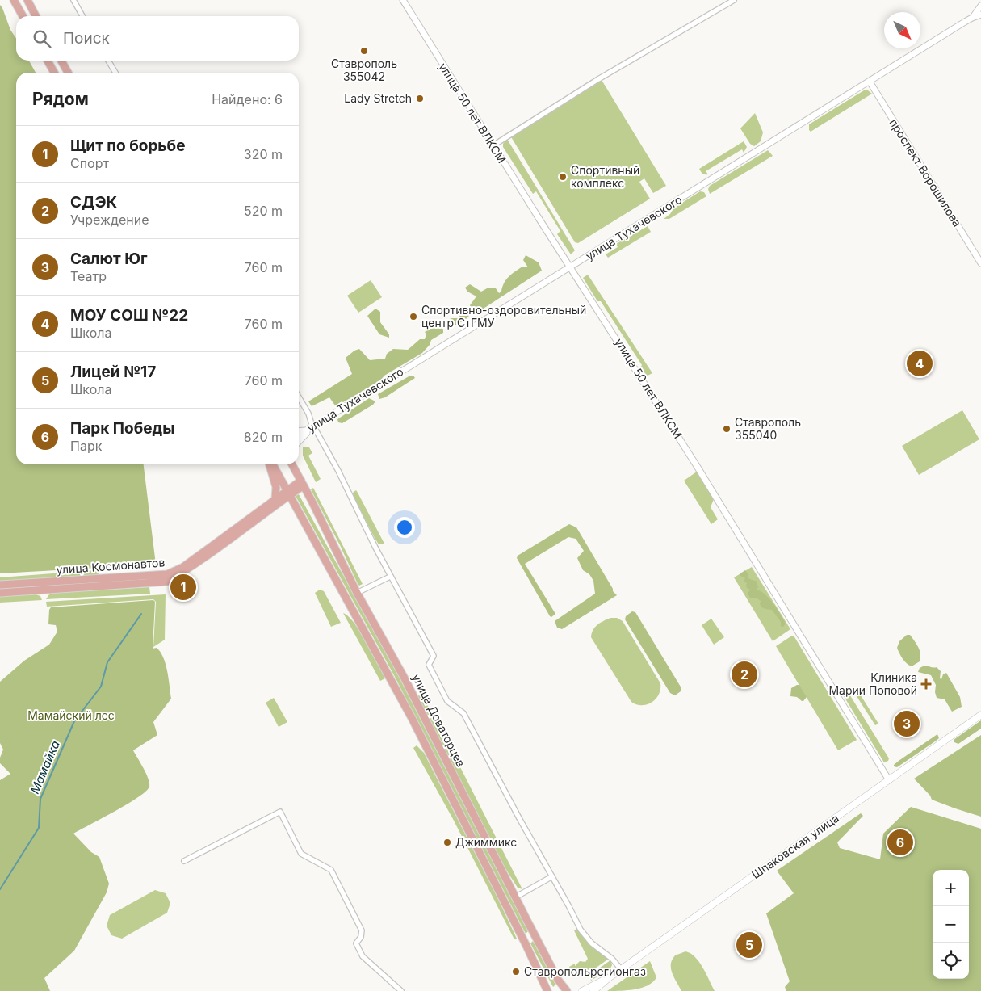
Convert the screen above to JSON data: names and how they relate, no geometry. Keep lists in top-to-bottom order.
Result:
{
  "streets": {
    "main road": ["улица Космонавтов", "улица Доваторцев", "Шпаковская улица"],
    "street": ["улица 50 лет ВЛКСМ", "проспект Ворошилова", "улица Тухачевского"]
  },
  "crossings": [
    ["улица 50 лет ВЛКСМ", "улица Тухачевского"],
    ["улица 50 лет ВЛКСМ", "Шпаковская улица"],
    ["проспект Ворошилова", "улица Тухачевского"]
  ],
  "water": ["Мамайка"],
  "parks": ["Мамайский лес"],
  "places": {
    "other": [
      "Ставрополь 355042",
      "Lady Stretch",
      "Спортивный комплекс",
      "Спортивно-оздоровительный центр СтГМУ",
      "Ставрополь 355040",
      "Джиммикс",
      "Ставропольрегионгаз"
    ],
    "health": ["Клиника Марии Поповой"]
  },
  "north": "bottom right",
  "page": {
    "search": "Поиск",
    "heading": ["Рядом", "Найдено: 6"],
    "list": [
      {
        "mark": "1",
        "name": "Щит по борьбе",
        "note": "Спорт",
        "value": "320 m"
      },
      {
        "mark": "2",
        "name": "СДЭК",
        "note": "Учреждение",
        "value": "520 m"
      },
      {
        "mark": "3",
        "name": "Салют Юг",
        "note": "Театр",
        "value": "760 m"
      },
      {
        "mark": "4",
        "name": "МОУ СОШ №22",
        "note": "Школа",
        "value": "760 m"
      },
      {
        "mark": "5",
        "name": "Лицей №17",
        "note": "Школа",
        "value": "760 m"
      },
      {
        "mark": "6",
        "name": "Парк Победы",
        "note": "Парк",
        "value": "820 m"
      }
    ],
    "pins": [
      "4",
      "1",
      "2",
      "3",
      "6",
      "5"
    ],
    "map_buttons": ["+", "−"]
  }
}
